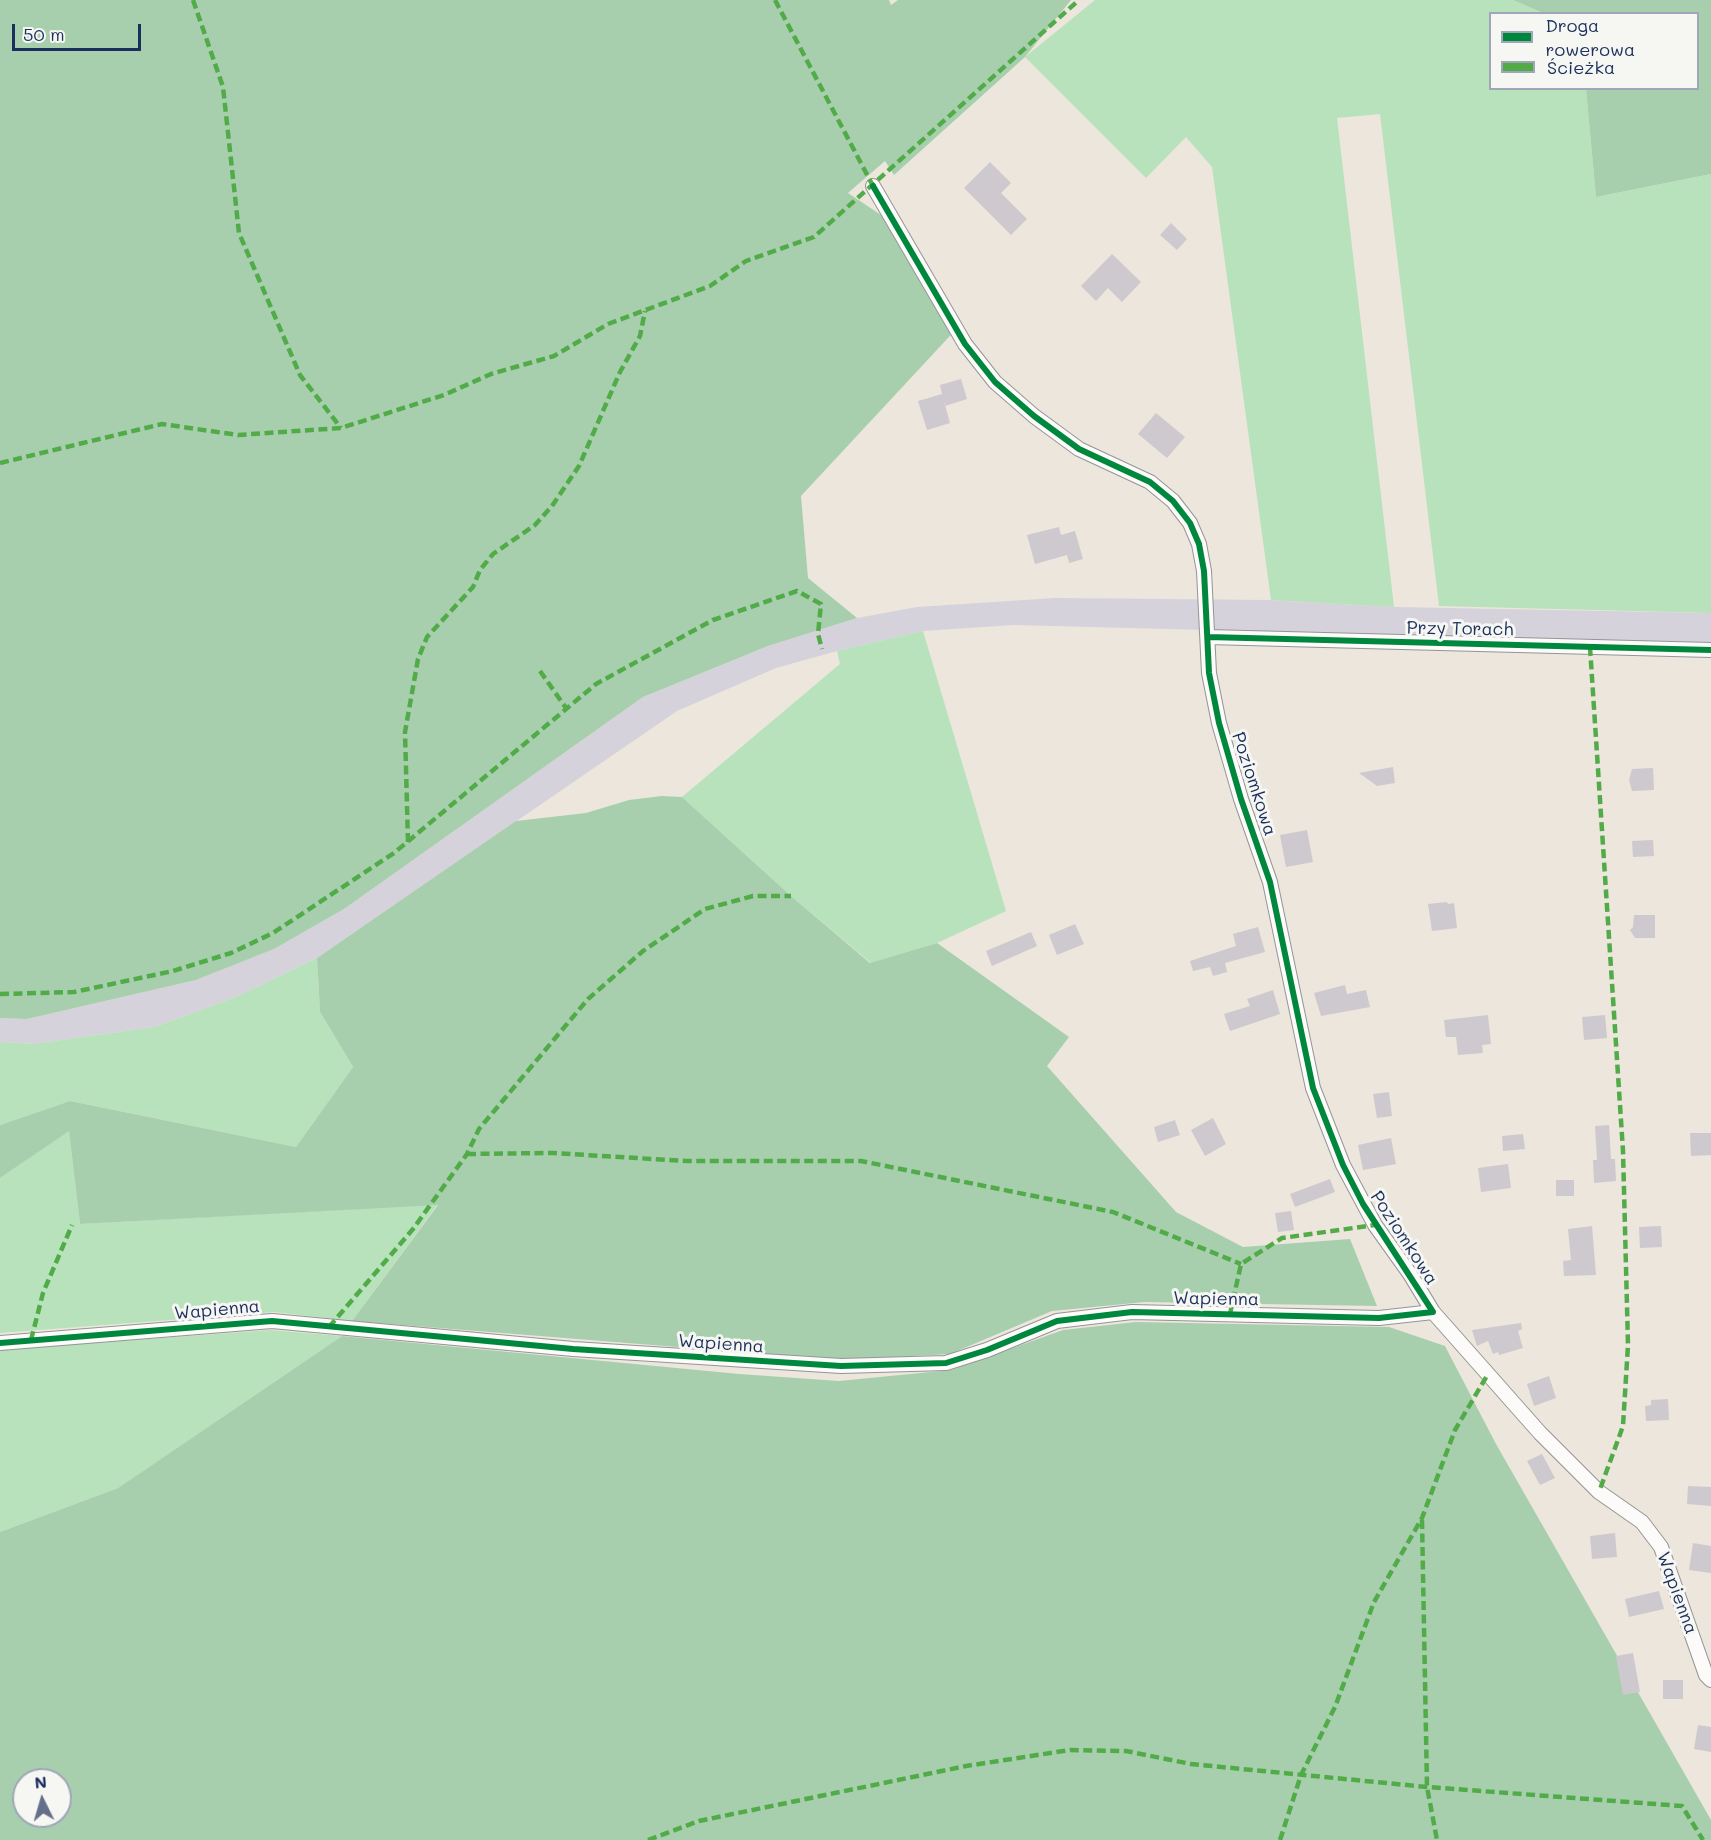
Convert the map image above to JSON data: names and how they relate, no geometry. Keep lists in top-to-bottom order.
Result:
{
  "streets": {
    "street": ["Przy Torach", "Poziomkowa", "Wapienna"]
  },
  "crossings": [
    ["Przy Torach", "Poziomkowa"],
    ["Poziomkowa", "Wapienna"]
  ],
  "legend": ["Droga rowerowa", "Ścieżka"],
  "scale_bar": "50 m",
  "north": "top"
}
